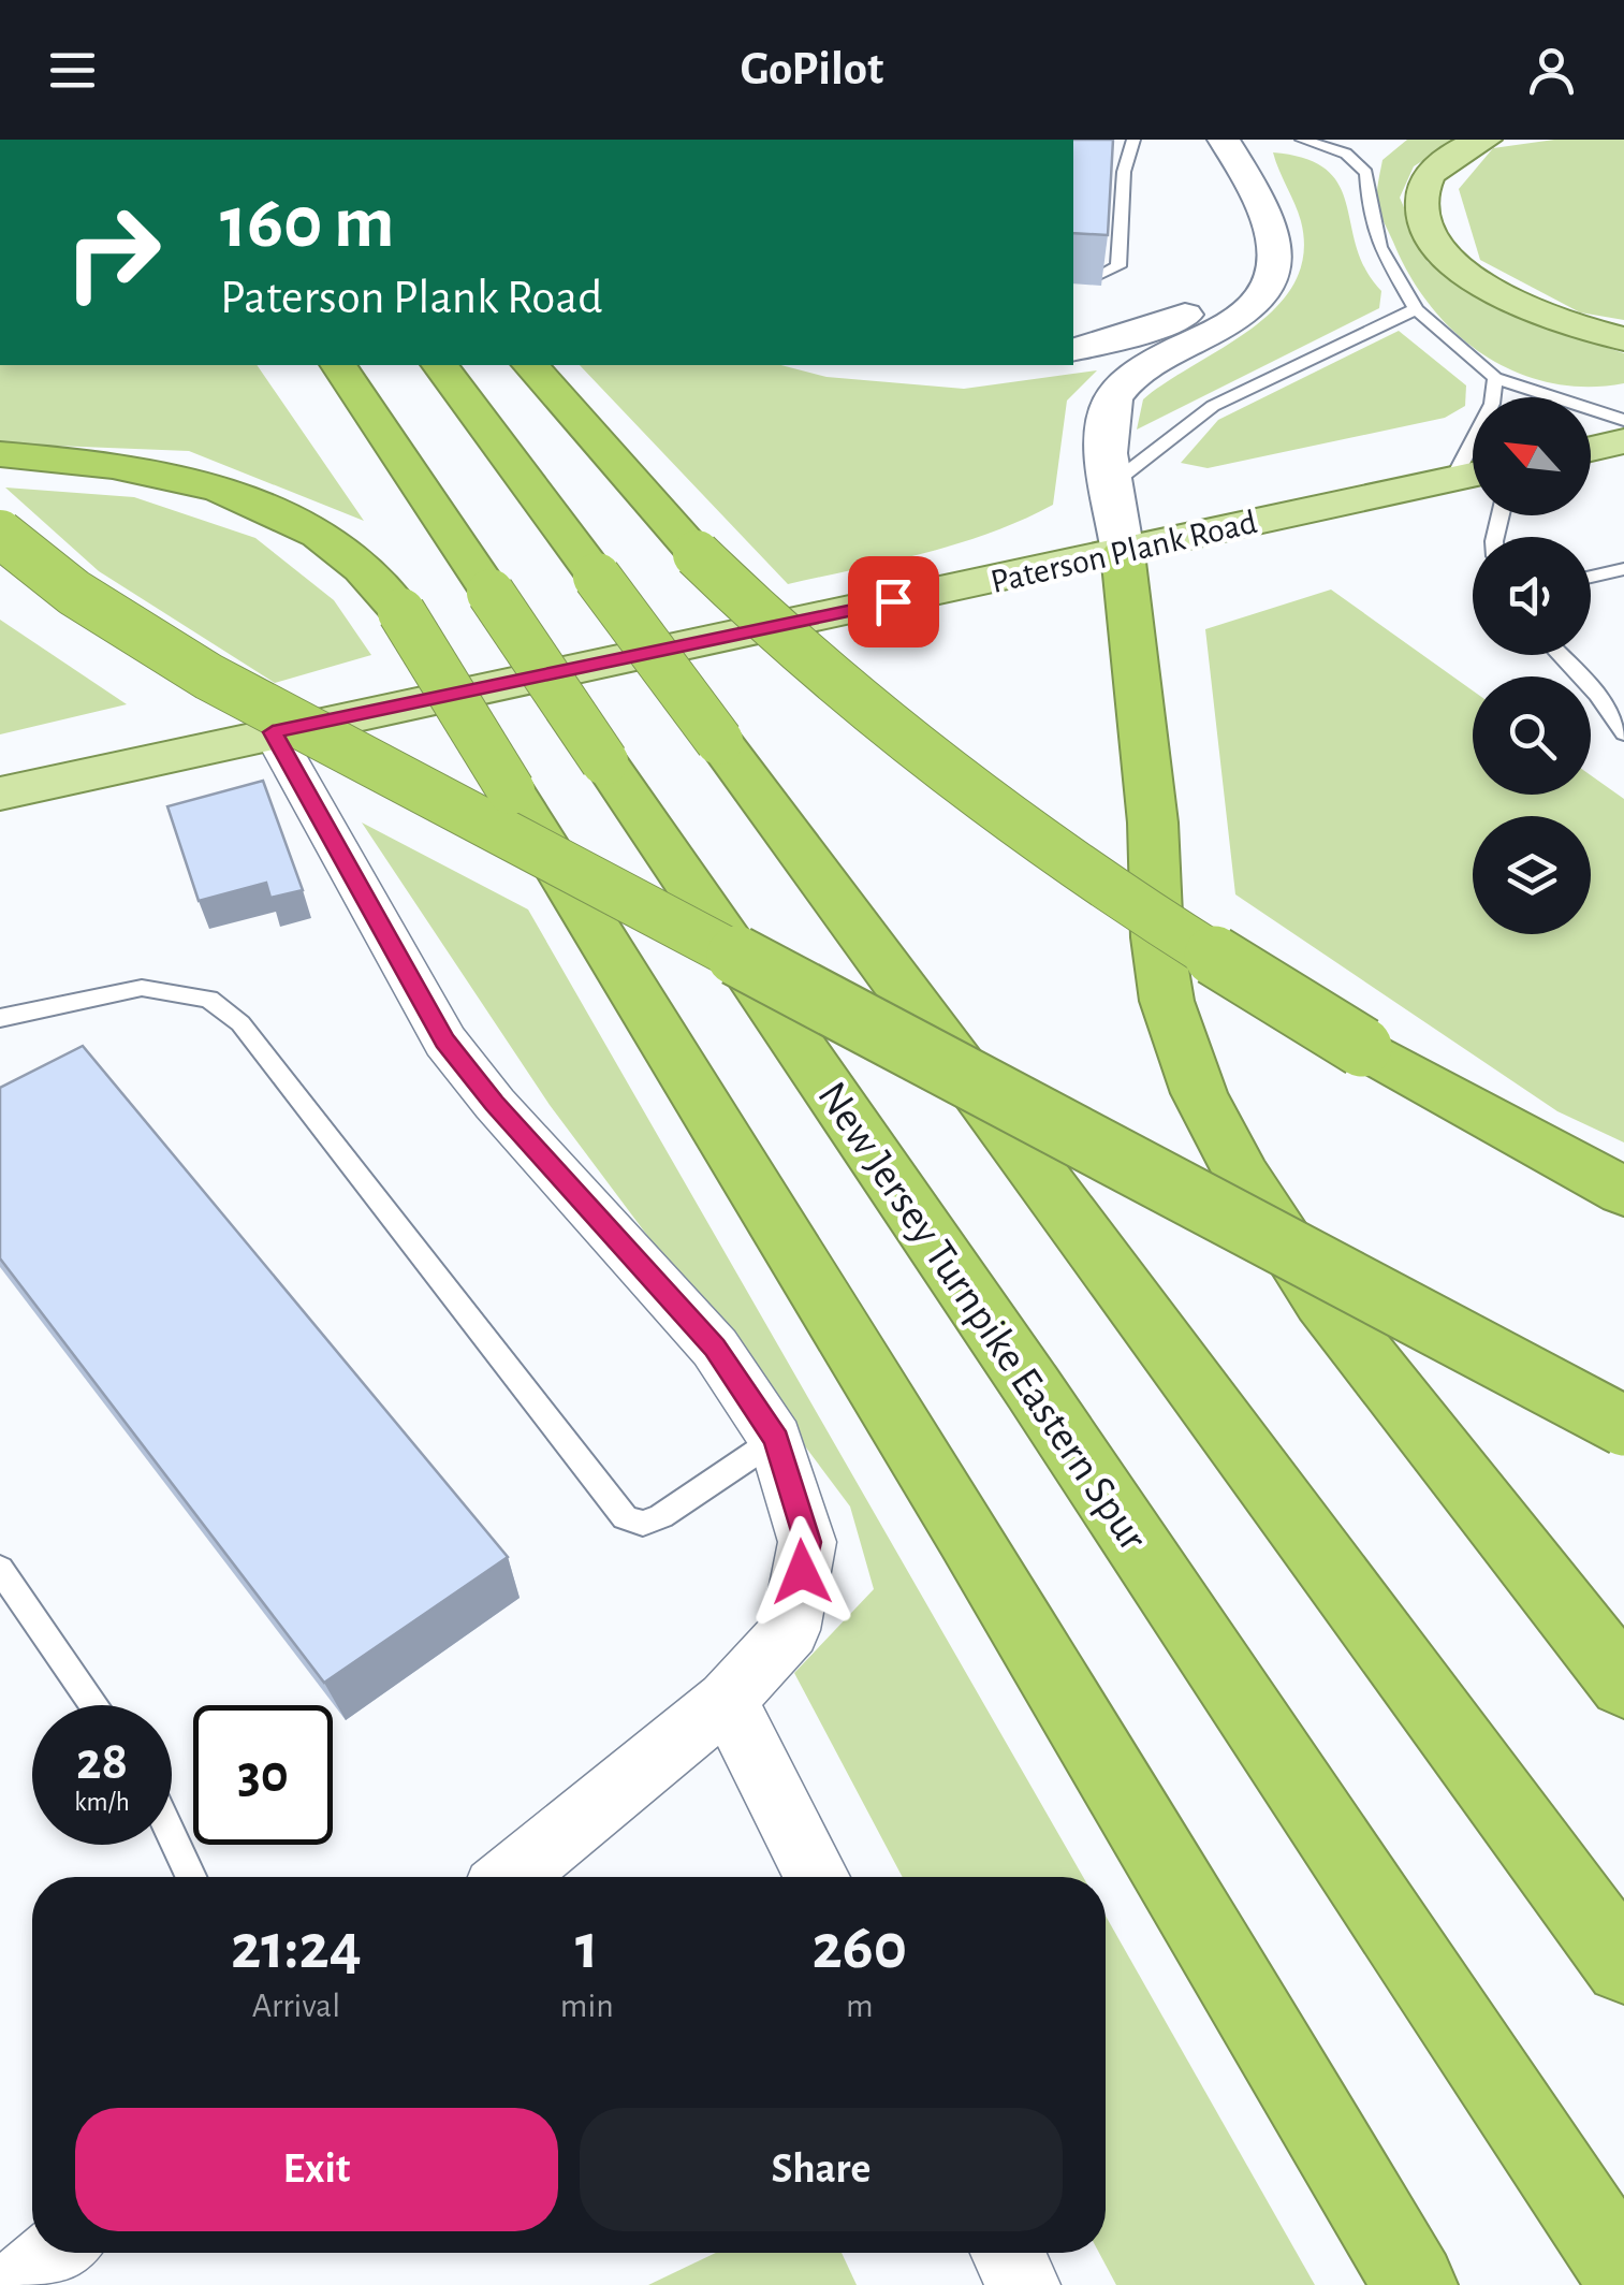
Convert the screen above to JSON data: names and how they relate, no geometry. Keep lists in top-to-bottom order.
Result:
{
  "streets": {
    "highway": ["New Jersey Turnpike Eastern Spur"],
    "main road": ["Paterson Plank Road"]
  },
  "north": "top left",
  "page": {
    "header": "GoPilot",
    "turn": ["160 m", "Paterson Plank Road"],
    "speed": "28 km/h",
    "limit": "30",
    "eta": [
      "21:24",
      "Arrival",
      "1",
      "min",
      "260",
      "m"
    ],
    "buttons": ["Exit", "Share"]
  }
}
